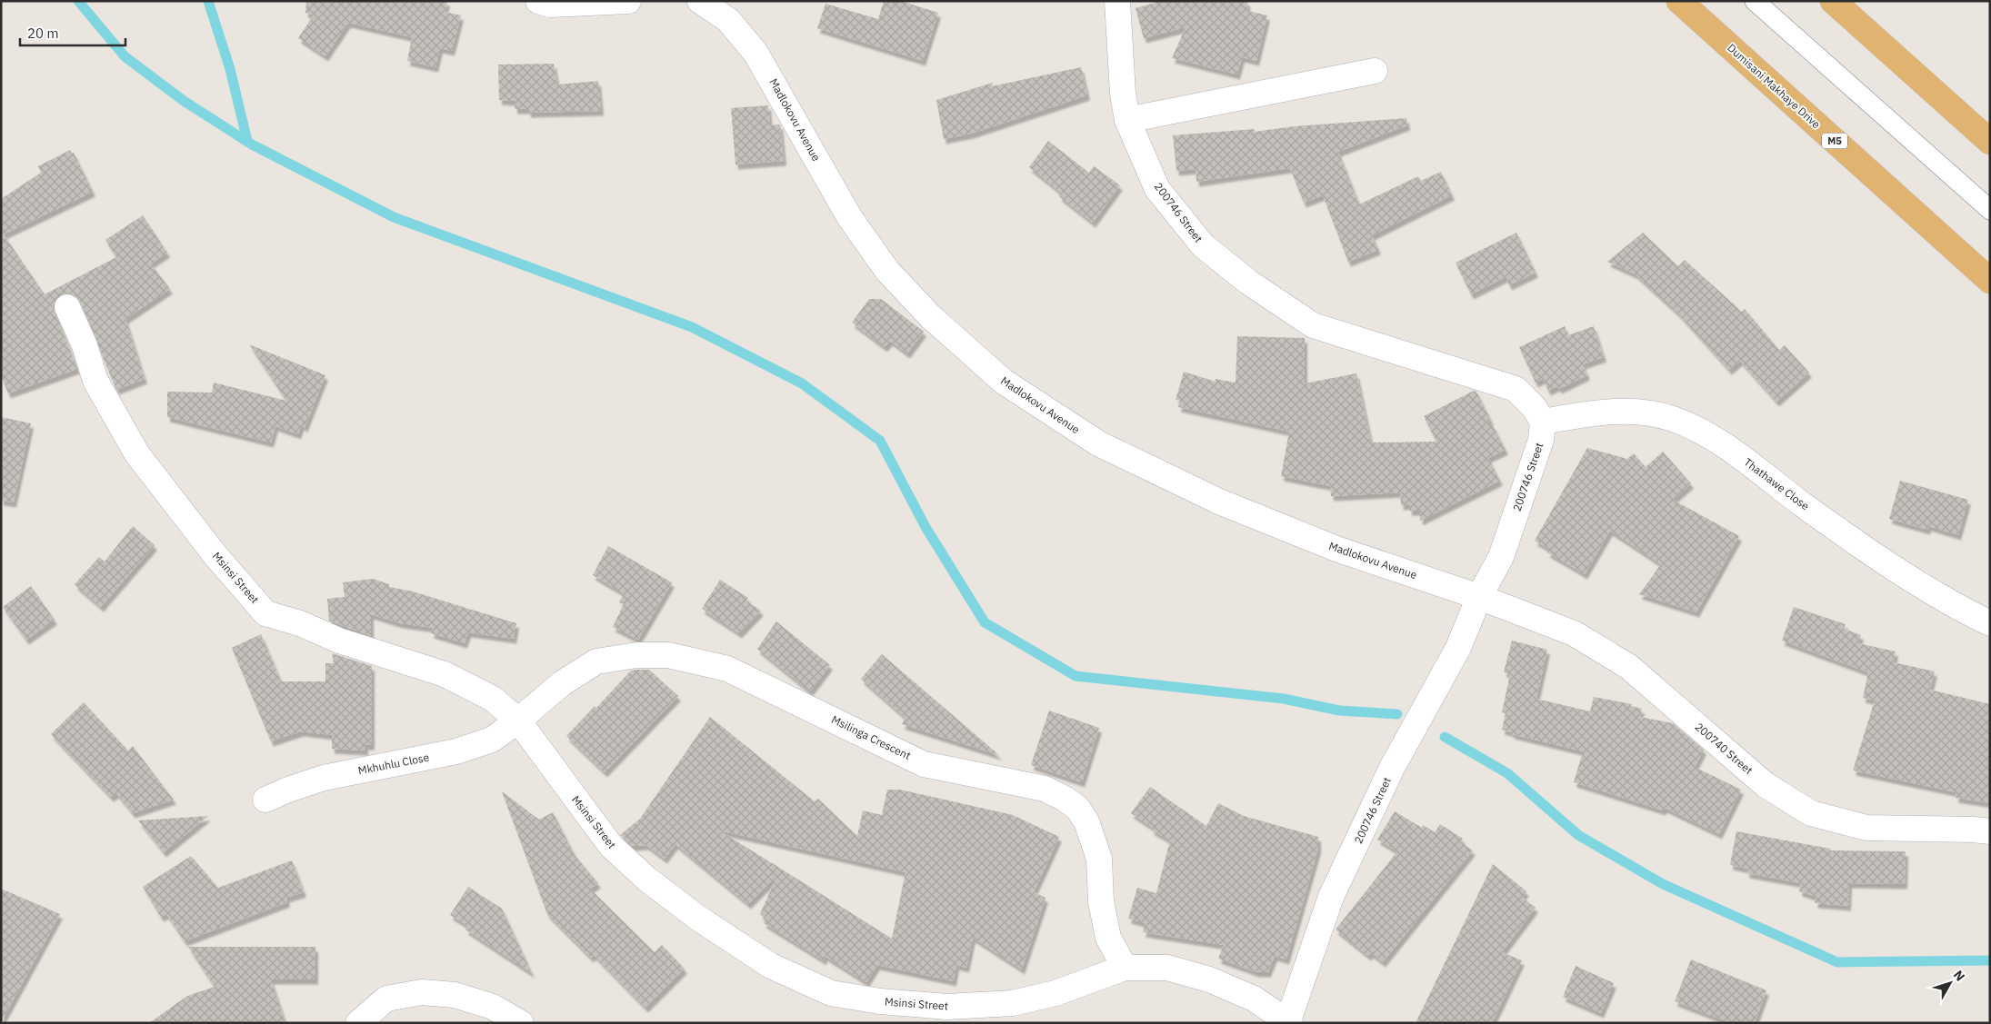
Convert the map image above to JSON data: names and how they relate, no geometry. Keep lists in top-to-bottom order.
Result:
{
  "streets": {
    "main road": ["Dumisani Makhaye Drive", "M5"],
    "street": [
      "Madlokovu Avenue",
      "200746 Street",
      "Thathawe Close",
      "Msinsi Street",
      "Msilinga Crescent",
      "200740 Street",
      "Mkhuhlu Close"
    ]
  },
  "crossings": [
    ["Madlokovu Avenue", "200746 Street"],
    ["Madlokovu Avenue", "200740 Street"],
    ["200746 Street", "Thathawe Close"],
    ["200746 Street", "Msinsi Street"],
    ["200746 Street", "200740 Street"],
    ["Msinsi Street", "Msilinga Crescent"],
    ["Msinsi Street", "Mkhuhlu Close"],
    ["Msilinga Crescent", "Mkhuhlu Close"]
  ],
  "scale_bar": "20 m",
  "north": "top right"
}
